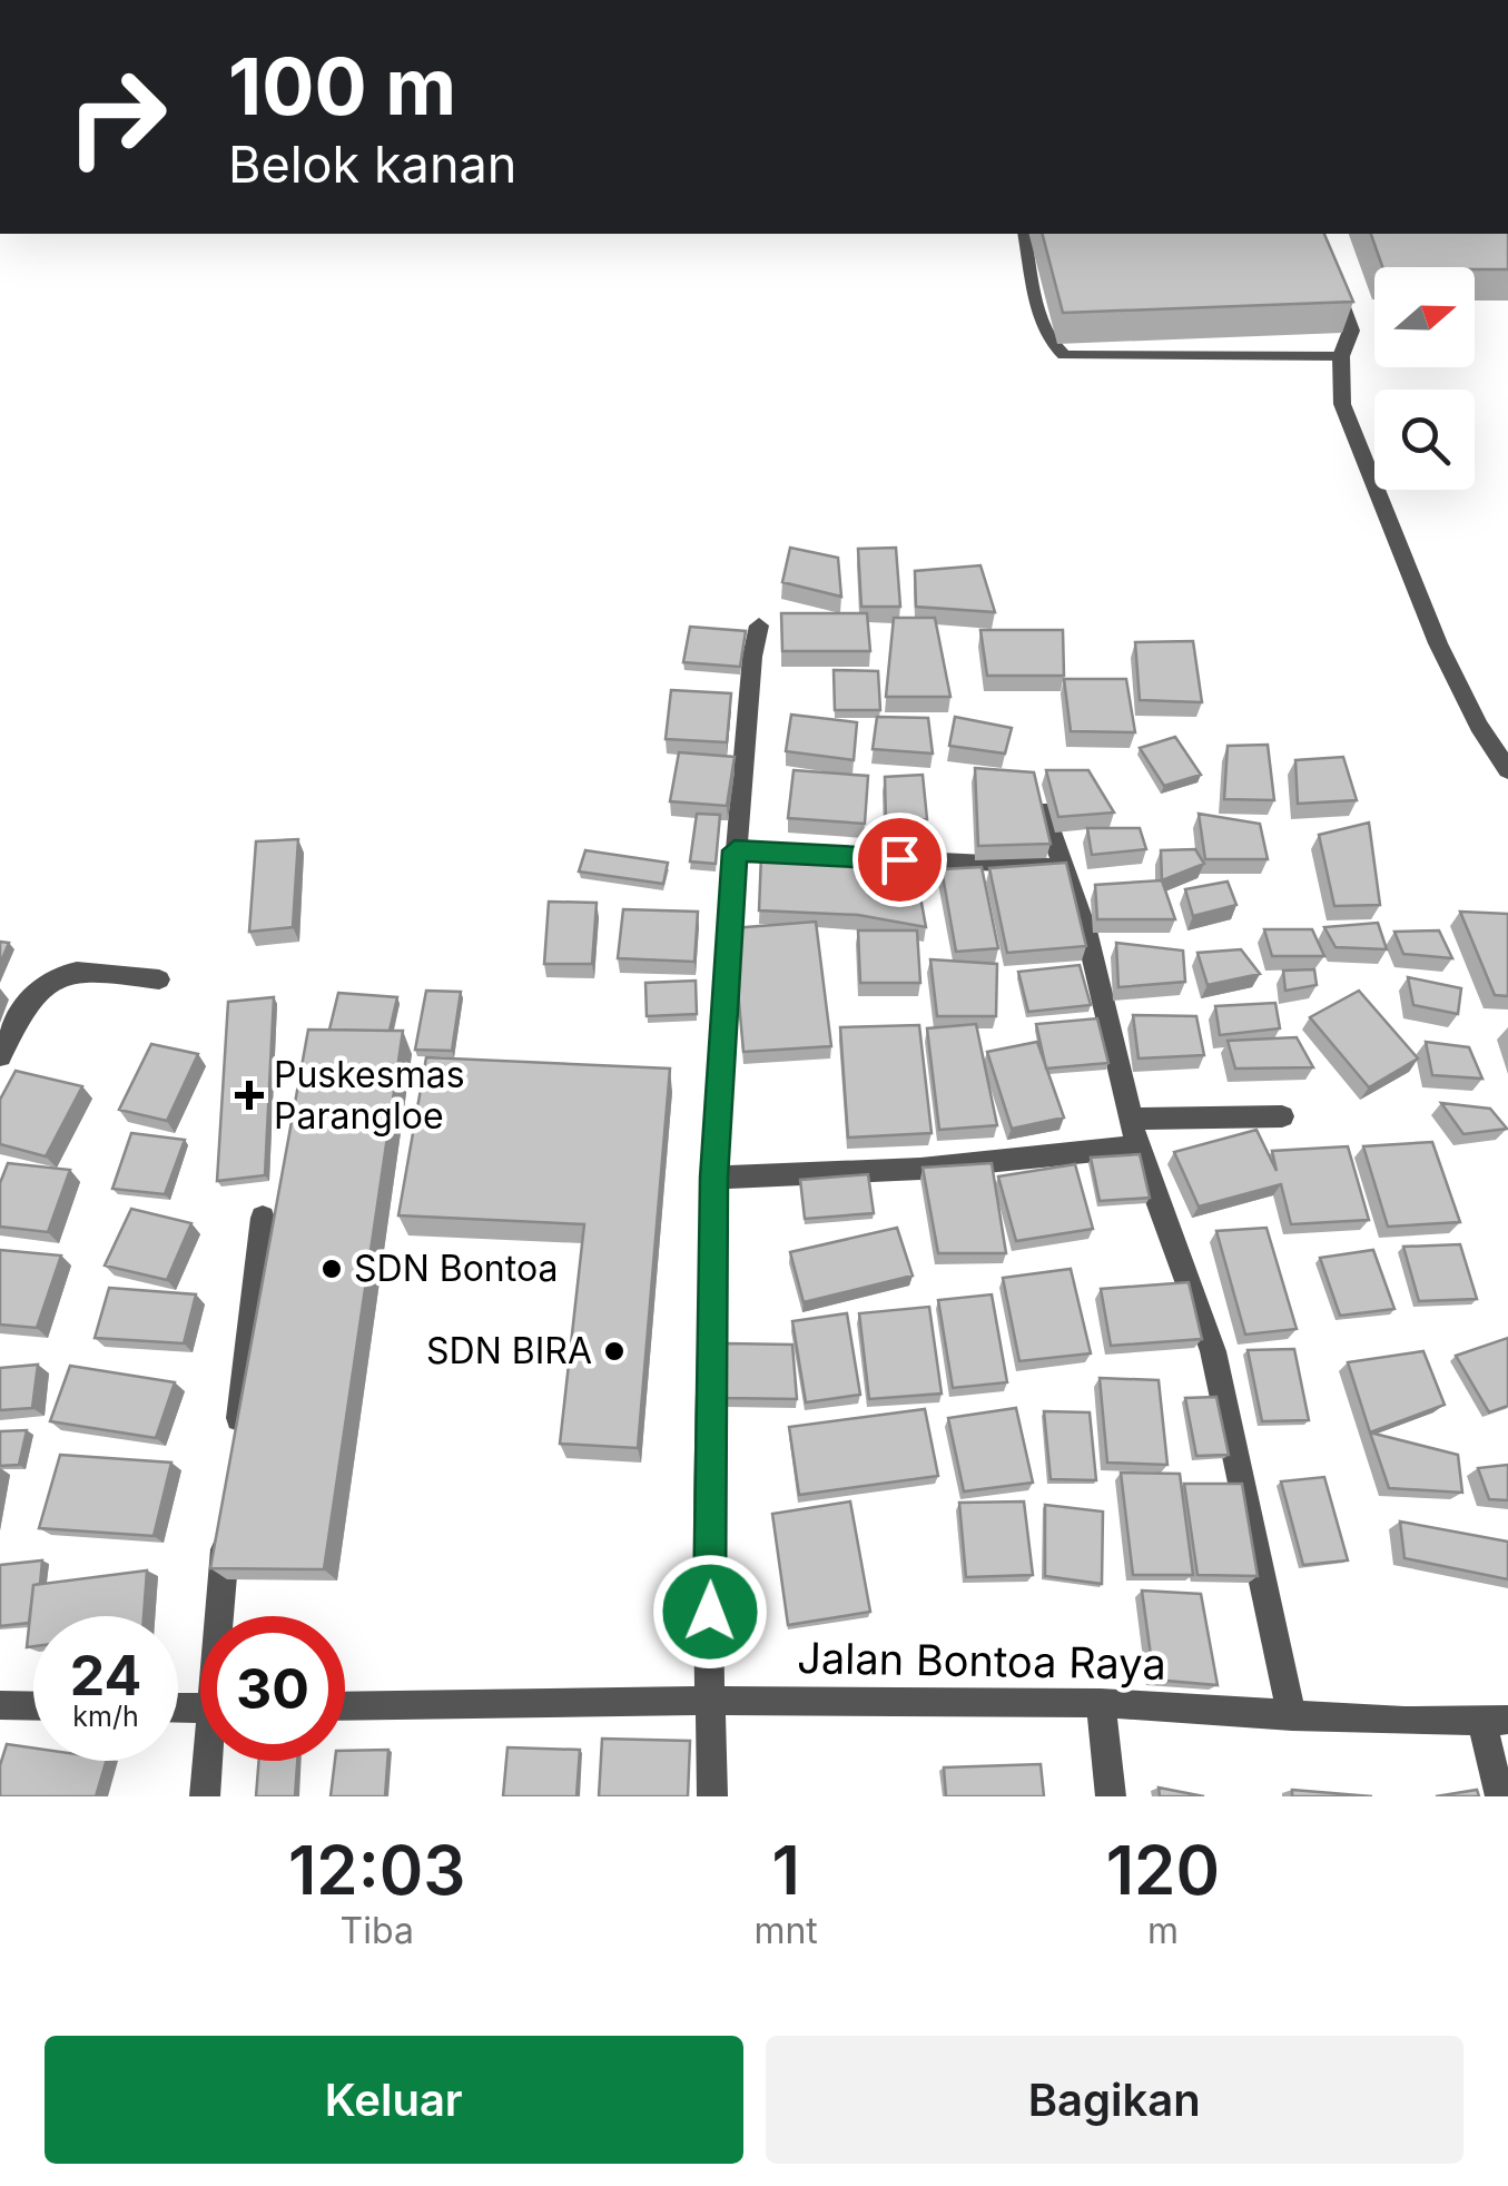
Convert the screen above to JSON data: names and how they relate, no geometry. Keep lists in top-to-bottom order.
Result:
{
  "streets": {
    "street": ["Jalan Bontoa Raya"]
  },
  "places": {
    "health": ["Puskesmas Parangloe"],
    "other": ["SDN Bontoa", "SDN BIRA"]
  },
  "north": "right",
  "page": {
    "turn": ["100 m", "Belok kanan"],
    "speed": "24 km/h",
    "limit": "30",
    "eta": [
      "12:03",
      "Tiba",
      "1",
      "mnt",
      "120",
      "m"
    ],
    "buttons": ["Keluar", "Bagikan"]
  }
}
